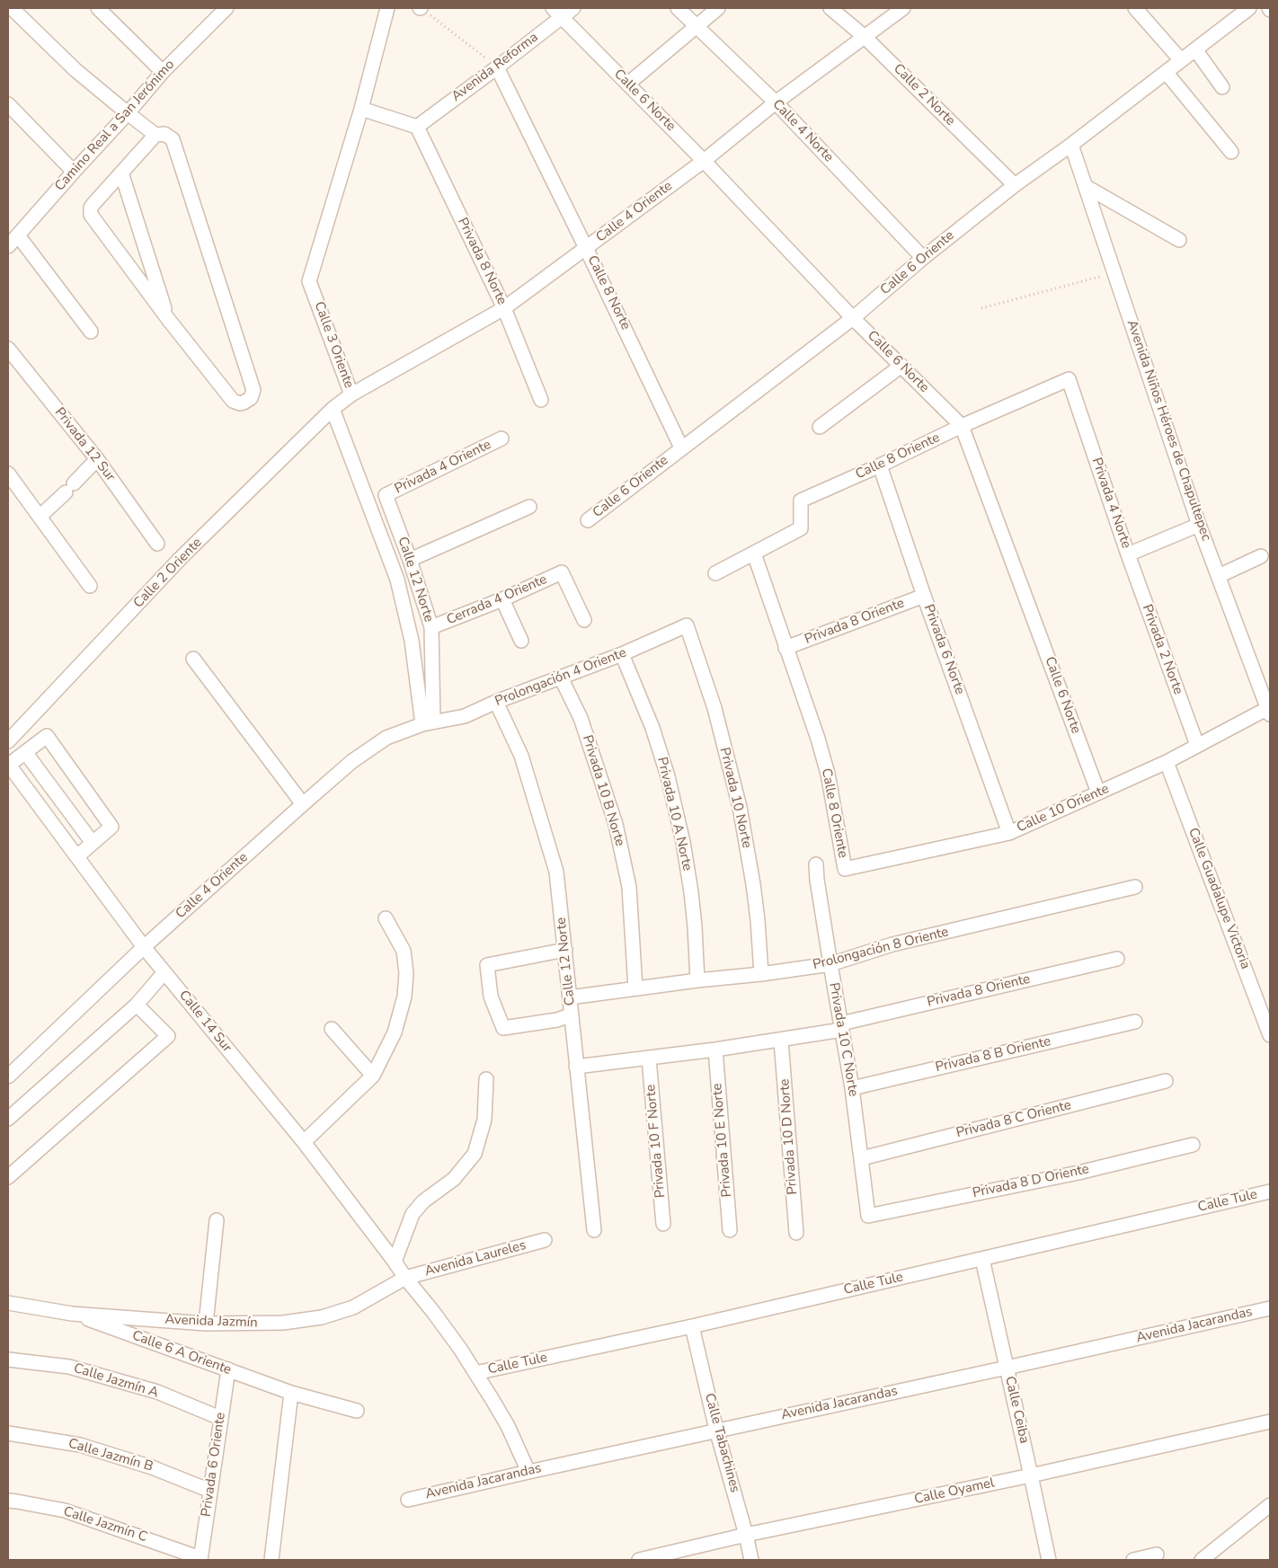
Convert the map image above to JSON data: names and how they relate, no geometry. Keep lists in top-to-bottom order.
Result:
{
  "streets": {
    "street": [
      "Avenida Reforma",
      "Calle 2 Norte",
      "Calle 6 Norte",
      "Camino Real a San Jerónimo",
      "Calle 4 Norte",
      "Calle 4 Oriente",
      "Privada 8 Norte",
      "Calle 6 Oriente",
      "Calle 8 Norte",
      "Calle 3 Oriente",
      "Avenida Niños Héroes de Chapultepec",
      "Privada 12 Sur",
      "Calle 8 Oriente",
      "Privada 4 Oriente",
      "Privada 4 Norte",
      "Calle 2 Oriente",
      "Calle 12 Norte",
      "Cerrada 4 Oriente",
      "Privada 8 Oriente",
      "Privada 6 Norte",
      "Privada 2 Norte",
      "Prolongación 4 Oriente",
      "Privada 10 B Norte",
      "Privada 10 Norte",
      "Calle 10 Oriente",
      "Privada 10 A Norte",
      "Calle Guadalupe Victoria",
      "Prolongación 8 Oriente",
      "Calle 14 Sur",
      "Privada 10 C Norte",
      "Privada 8 B Oriente",
      "Privada 8 C Oriente",
      "Privada 10 D Norte",
      "Privada 10 E Norte",
      "Privada 10 F Norte",
      "Privada 8 D Oriente",
      "Calle Tule",
      "Avenida Laureles",
      "Avenida Jazmín",
      "Avenida Jacarandas",
      "Calle 6 A Oriente",
      "Calle Jazmín A",
      "Calle Ceiba",
      "Calle Tabachines",
      "Calle Jazmín B",
      "Privada 6 Oriente",
      "Calle Oyamel",
      "Calle Jazmín C"
    ]
  },
  "crossings": [
    ["Avenida Reforma", "Calle 6 Norte"],
    ["Avenida Reforma", "Privada 8 Norte"],
    ["Avenida Reforma", "Calle 8 Norte"],
    ["Calle 2 Norte", "Calle 4 Oriente"],
    ["Calle 2 Norte", "Calle 6 Oriente"],
    ["Calle 6 Norte", "Calle 4 Oriente"],
    ["Calle 6 Norte", "Calle 6 Oriente"],
    ["Calle 6 Norte", "Calle 8 Oriente"],
    ["Calle 6 Norte", "Calle 10 Oriente"],
    ["Calle 4 Norte", "Calle 4 Oriente"],
    ["Calle 4 Norte", "Calle 6 Oriente"],
    ["Calle 4 Oriente", "Privada 8 Norte"],
    ["Calle 4 Oriente", "Calle 8 Norte"],
    ["Calle 4 Oriente", "Calle 3 Oriente"],
    ["Calle 4 Oriente", "Calle 12 Norte"],
    ["Calle 4 Oriente", "Prolongación 4 Oriente"],
    ["Calle 4 Oriente", "Calle 14 Sur"],
    ["Calle 6 Oriente", "Calle 8 Norte"],
    ["Calle 6 Oriente", "Avenida Niños Héroes de Chapultepec"],
    ["Calle 3 Oriente", "Calle 2 Oriente"],
    ["Calle 3 Oriente", "Calle 12 Norte"],
    ["Calle 3 Oriente", "Prolongación 4 Oriente"],
    ["Avenida Niños Héroes de Chapultepec", "Privada 4 Norte"],
    ["Avenida Niños Héroes de Chapultepec", "Calle 10 Oriente"],
    ["Calle 8 Oriente", "Privada 4 Norte"],
    ["Calle 8 Oriente", "Privada 8 Oriente"],
    ["Calle 8 Oriente", "Privada 6 Norte"],
    ["Calle 8 Oriente", "Calle 10 Oriente"],
    ["Privada 4 Oriente", "Calle 12 Norte"],
    ["Privada 4 Norte", "Privada 2 Norte"],
    ["Calle 12 Norte", "Cerrada 4 Oriente"],
    ["Calle 12 Norte", "Prolongación 4 Oriente"],
    ["Calle 12 Norte", "Prolongación 8 Oriente"],
    ["Privada 8 Oriente", "Privada 6 Norte"],
    ["Privada 8 Oriente", "Privada 10 C Norte"],
    ["Privada 6 Norte", "Calle 10 Oriente"],
    ["Privada 2 Norte", "Calle 10 Oriente"],
    ["Prolongación 4 Oriente", "Privada 10 B Norte"],
    ["Prolongación 4 Oriente", "Privada 10 Norte"],
    ["Prolongación 4 Oriente", "Privada 10 A Norte"],
    ["Privada 10 B Norte", "Prolongación 8 Oriente"],
    ["Privada 10 Norte", "Prolongación 8 Oriente"],
    ["Calle 10 Oriente", "Calle Guadalupe Victoria"],
    ["Privada 10 A Norte", "Prolongación 8 Oriente"],
    ["Prolongación 8 Oriente", "Privada 10 C Norte"],
    ["Calle 14 Sur", "Calle Tule"],
    ["Calle 14 Sur", "Avenida Laureles"],
    ["Calle 14 Sur", "Avenida Jazmín"],
    ["Calle 14 Sur", "Avenida Jacarandas"],
    ["Privada 10 C Norte", "Privada 8 B Oriente"],
    ["Privada 10 C Norte", "Privada 8 C Oriente"],
    ["Privada 10 C Norte", "Privada 8 D Oriente"],
    ["Calle Tule", "Calle Ceiba"],
    ["Calle Tule", "Calle Tabachines"],
    ["Avenida Laureles", "Avenida Jazmín"],
    ["Avenida Jazmín", "Calle 6 A Oriente"],
    ["Avenida Jacarandas", "Calle Ceiba"],
    ["Avenida Jacarandas", "Calle Tabachines"],
    ["Calle 6 A Oriente", "Privada 6 Oriente"],
    ["Calle Jazmín A", "Privada 6 Oriente"],
    ["Calle Ceiba", "Calle Oyamel"],
    ["Calle Tabachines", "Calle Oyamel"],
    ["Calle Jazmín B", "Privada 6 Oriente"],
    ["Privada 6 Oriente", "Calle Jazmín C"]
  ]
}
